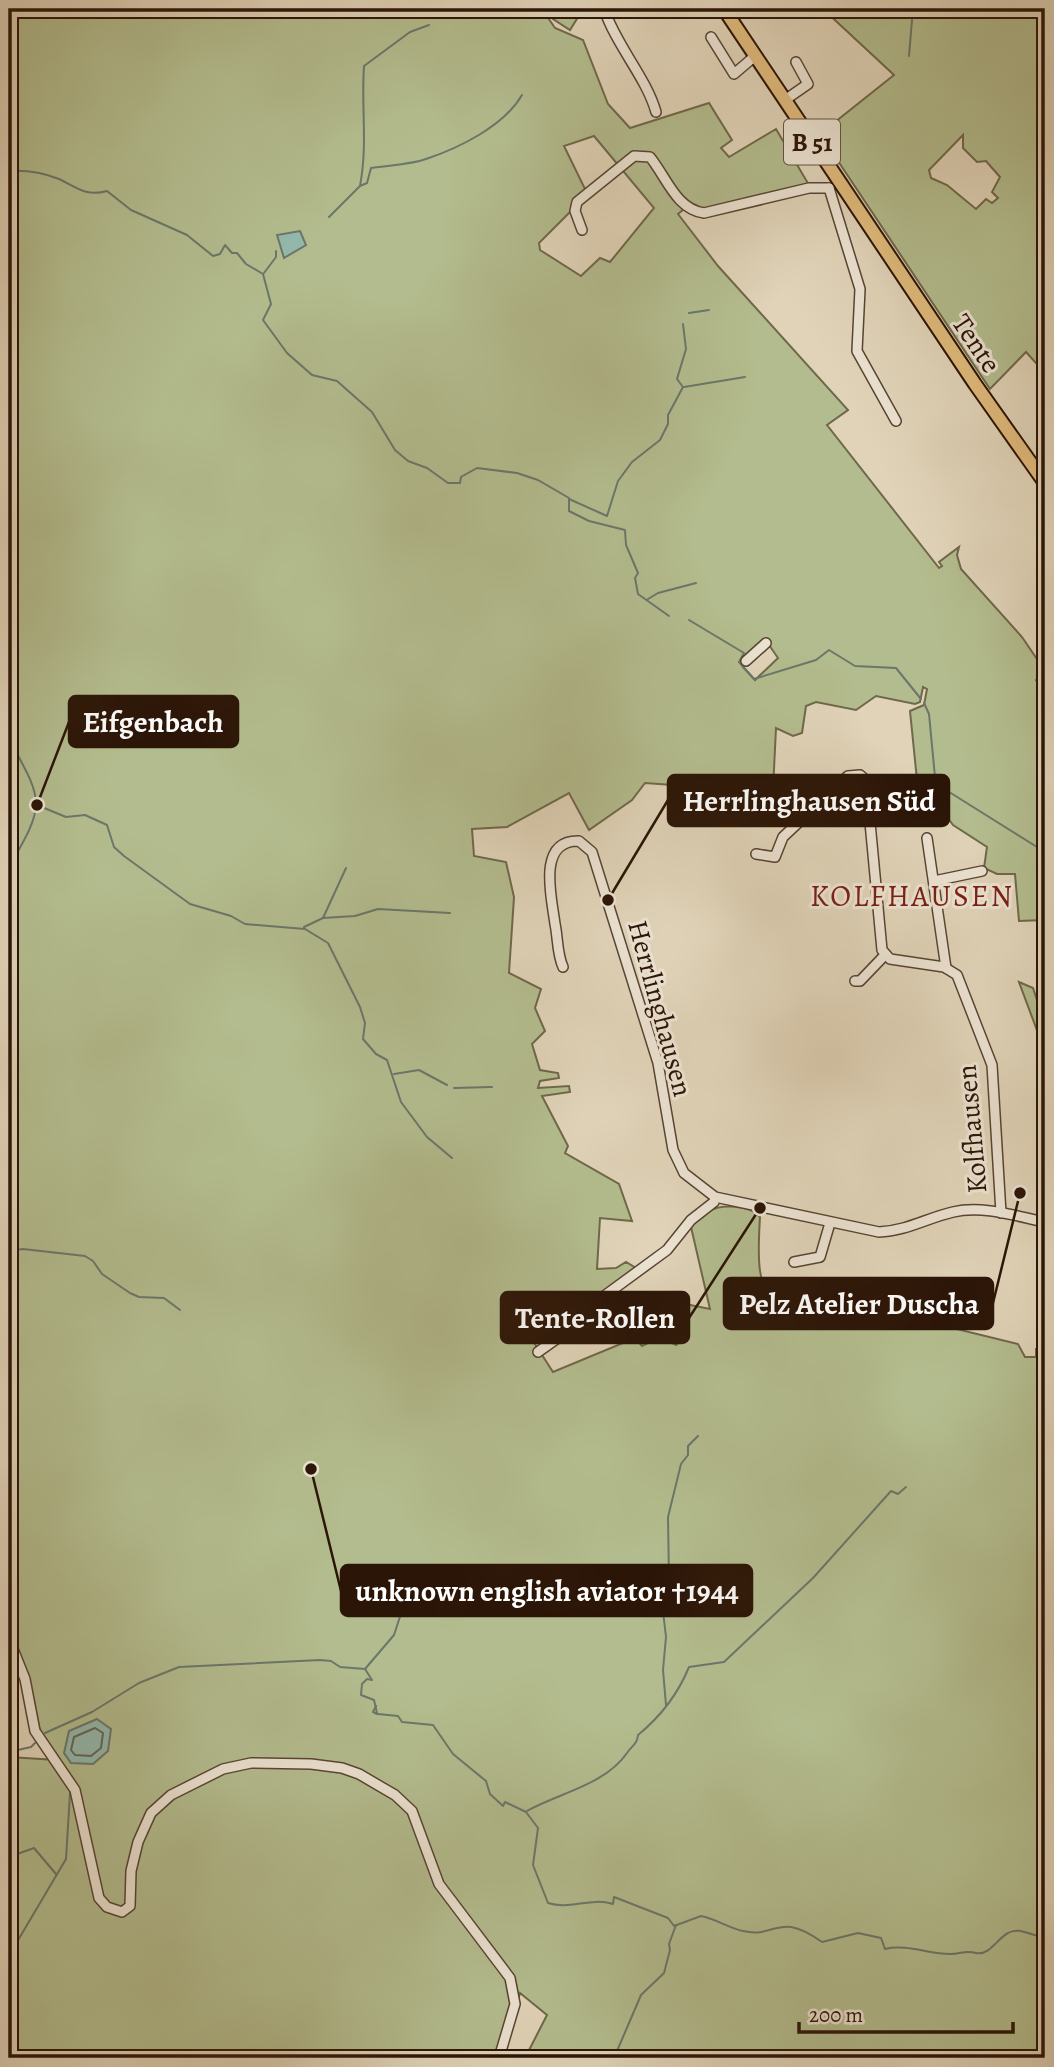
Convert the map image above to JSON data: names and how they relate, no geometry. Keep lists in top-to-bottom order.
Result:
{
  "streets": {
    "main road": ["B 51", "Tente"],
    "street": ["Herrlinghausen", "Kolfhausen"]
  },
  "crossings": [
    ["B 51", "Tente"],
    ["Herrlinghausen", "Kolfhausen"]
  ],
  "districts": ["KOLFHAUSEN"],
  "places": [
    "Eifgenbach",
    "Herrlinghausen Süd",
    "Pelz Atelier Duscha",
    "Tente-Rollen",
    "unknown english aviator †1944"
  ],
  "scale_bar": "200 m"
}
